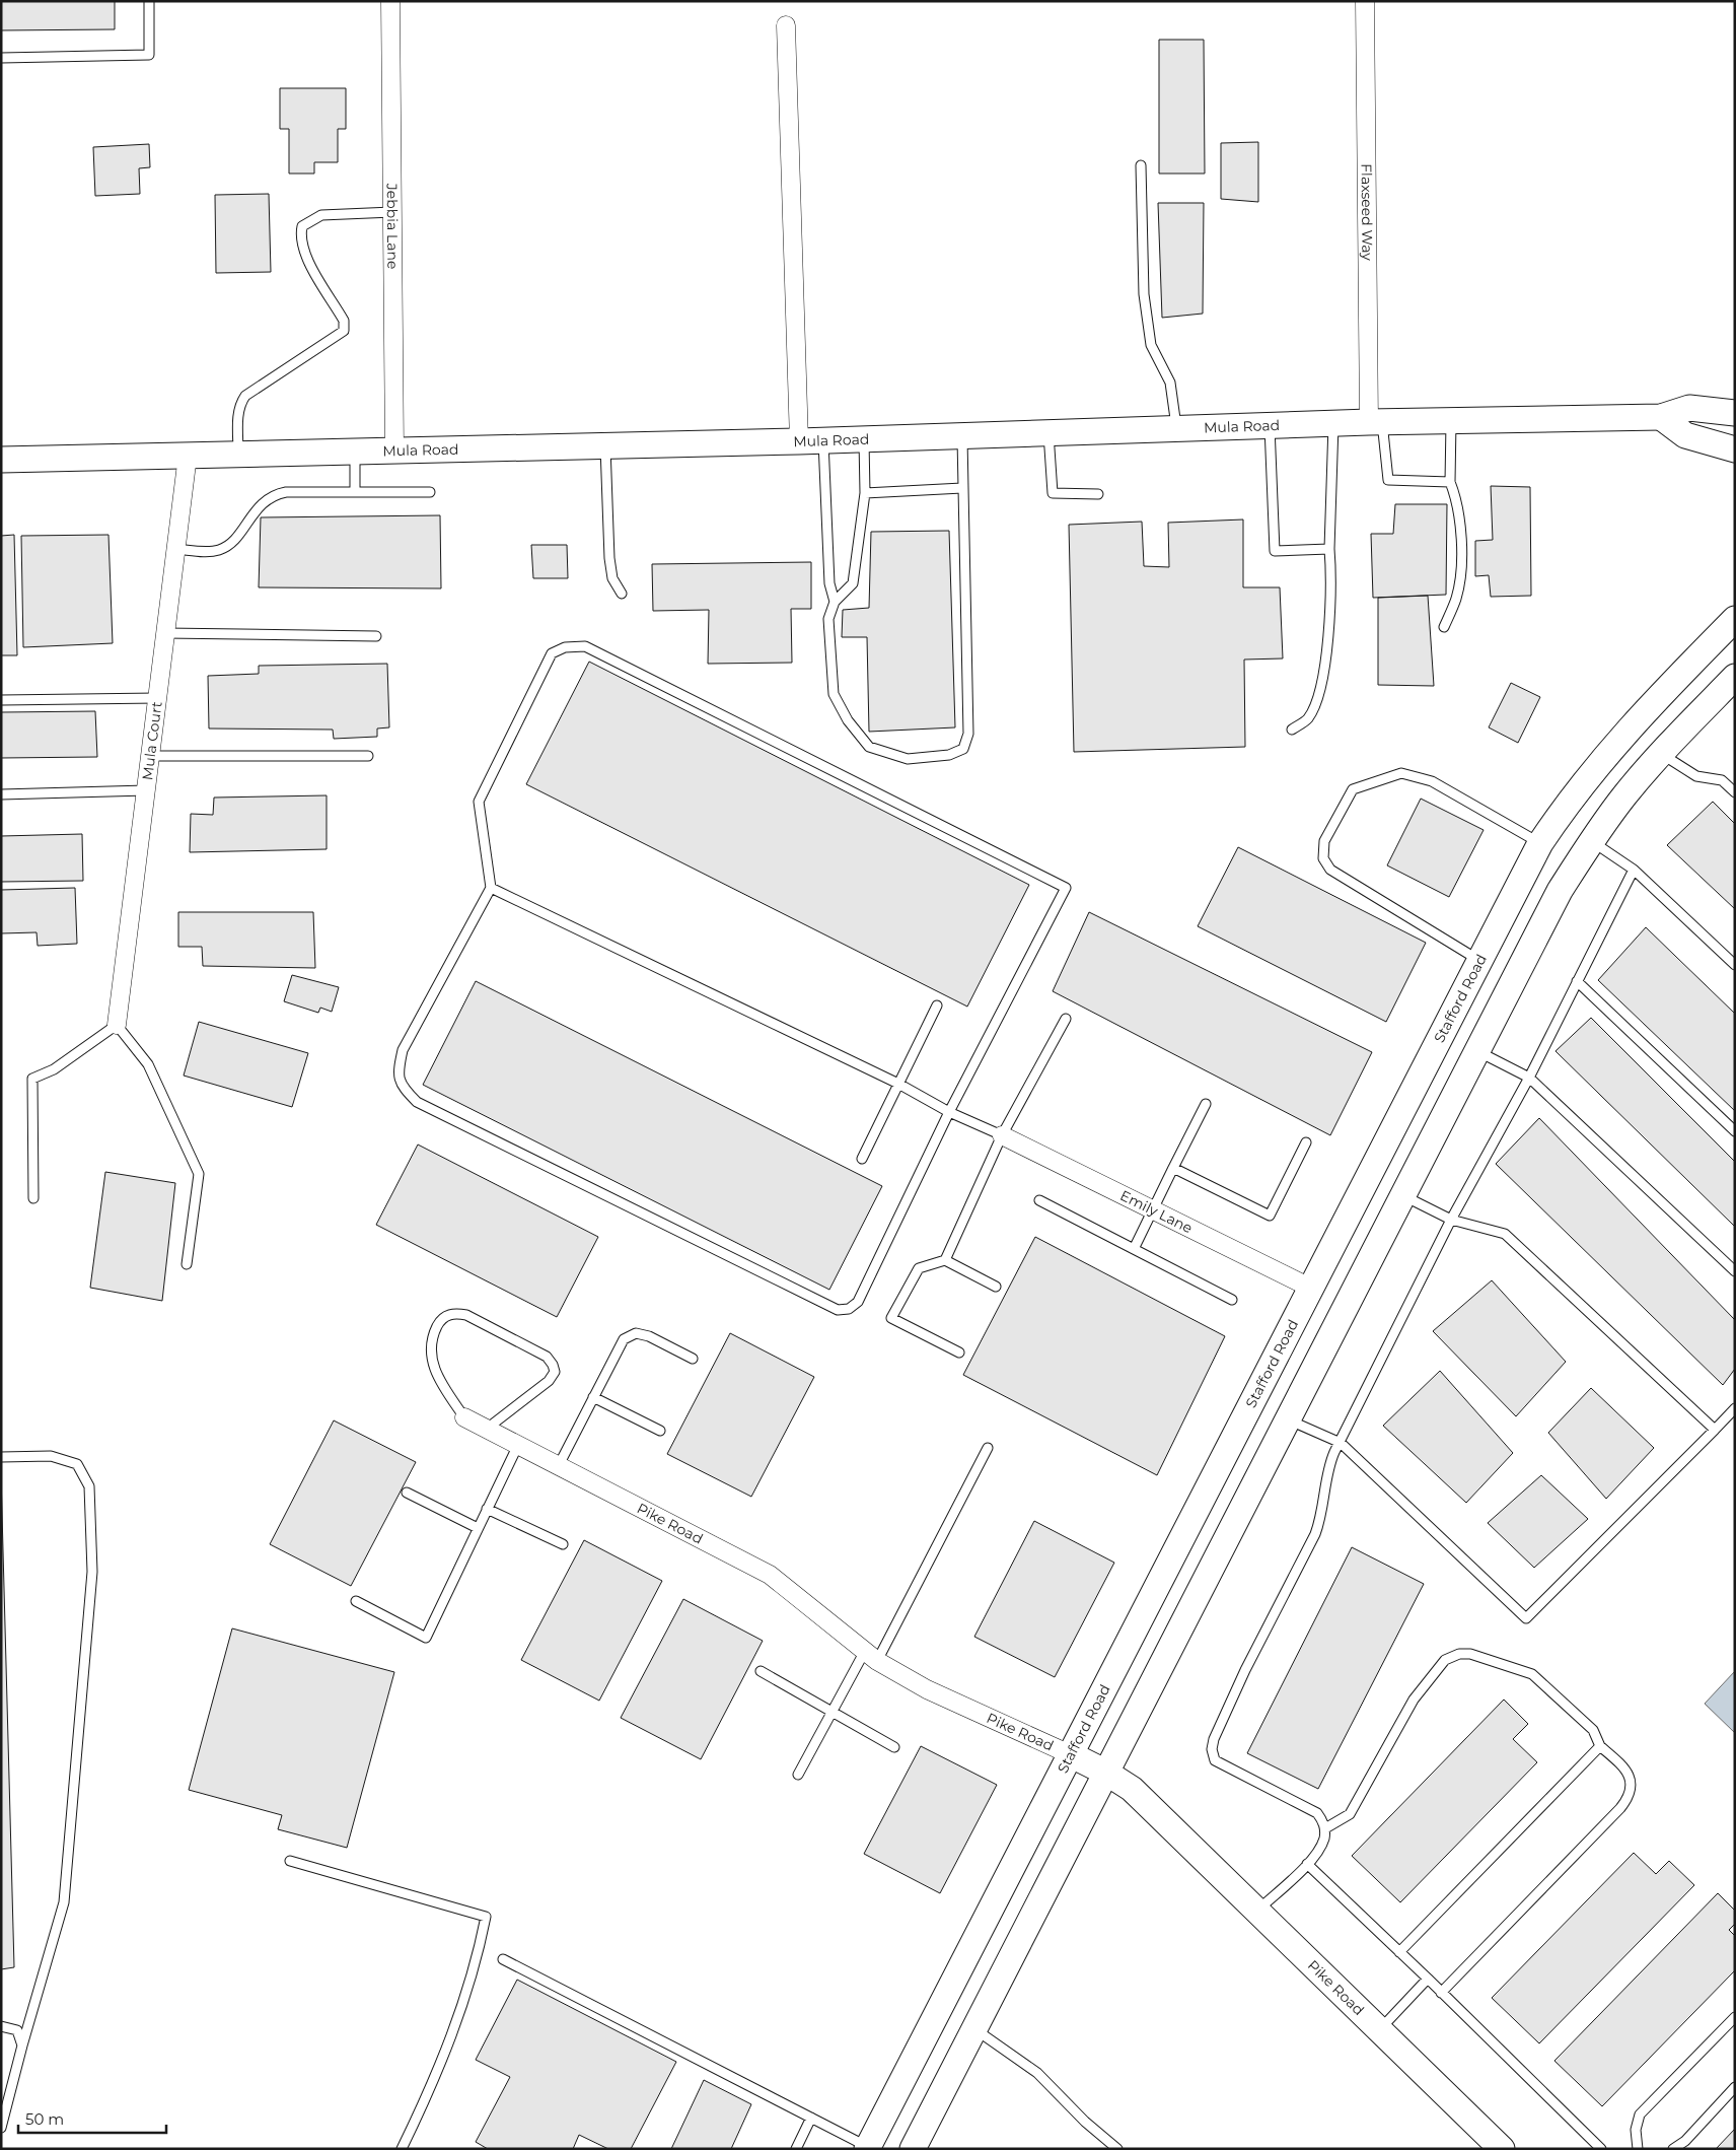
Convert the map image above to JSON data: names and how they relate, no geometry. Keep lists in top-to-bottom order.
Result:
{
  "streets": {
    "main road": ["Mula Road", "Stafford Road", "Pike Road"],
    "street": [
      "Flaxseed Way",
      "Jebbia Lane",
      "Mula Court",
      "Emily Lane"
    ]
  },
  "crossings": [
    ["Flaxseed Way", "Mula Road"],
    ["Jebbia Lane", "Mula Road"],
    ["Mula Road", "Mula Court"],
    ["Stafford Road", "Emily Lane"],
    ["Stafford Road", "Pike Road"]
  ],
  "scale_bar": "50 m"
}
